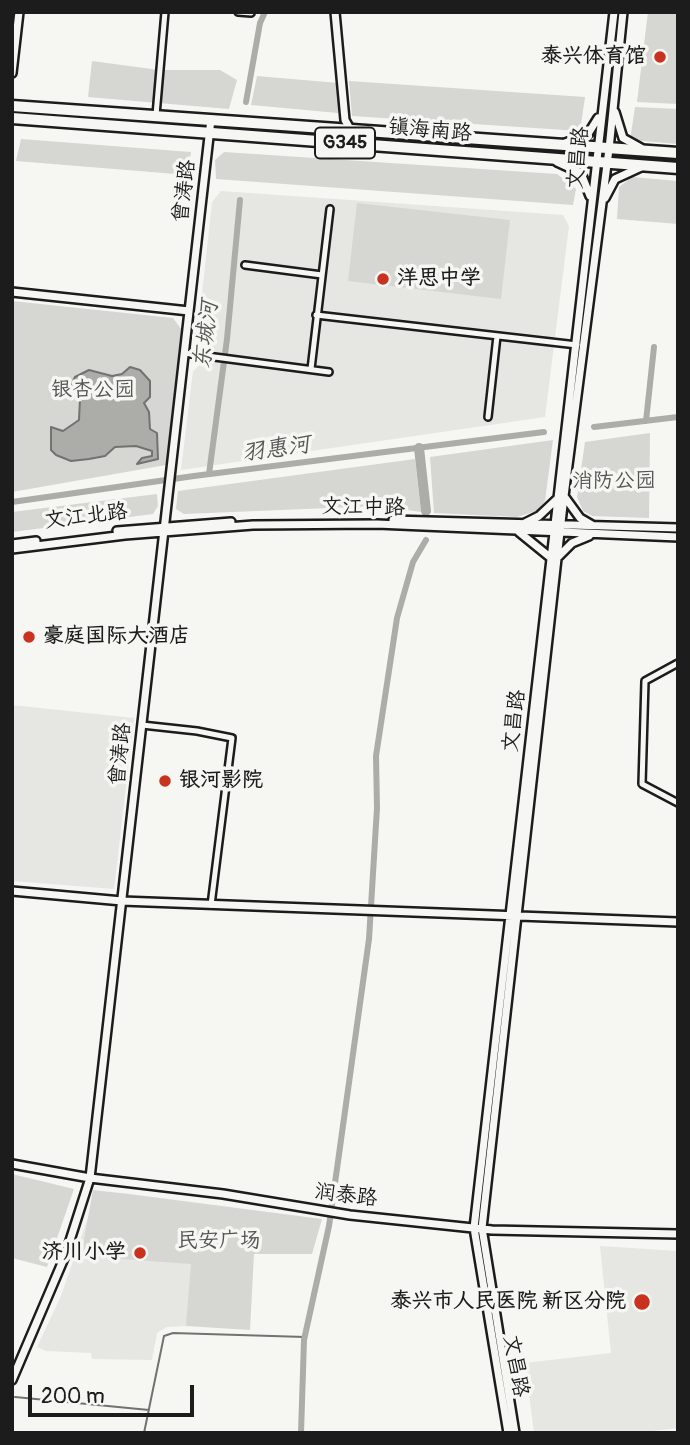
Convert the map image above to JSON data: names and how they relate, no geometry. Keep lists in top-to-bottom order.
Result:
{
  "streets": {
    "highway": ["镇海南路", "G345"],
    "street": [
      "文昌路",
      "曾涛路",
      "文江中路",
      "润泰路"
    ]
  },
  "crossings": [
    ["镇海南路", "文昌路"],
    ["镇海南路", "曾涛路"],
    ["文昌路", "文江中路"],
    ["文昌路", "润泰路"],
    ["曾涛路", "文江中路"],
    ["曾涛路", "润泰路"]
  ],
  "water": ["东城河", "羽惠河"],
  "parks": ["银杏公园", "消防公园", "民安广场"],
  "places": [
    "泰兴体育馆",
    "洋思中学",
    "豪庭国际大酒店",
    "银河影院",
    "济川小学",
    "泰兴市人民医院 新区分院"
  ],
  "scale_bar": "200 m"
}
